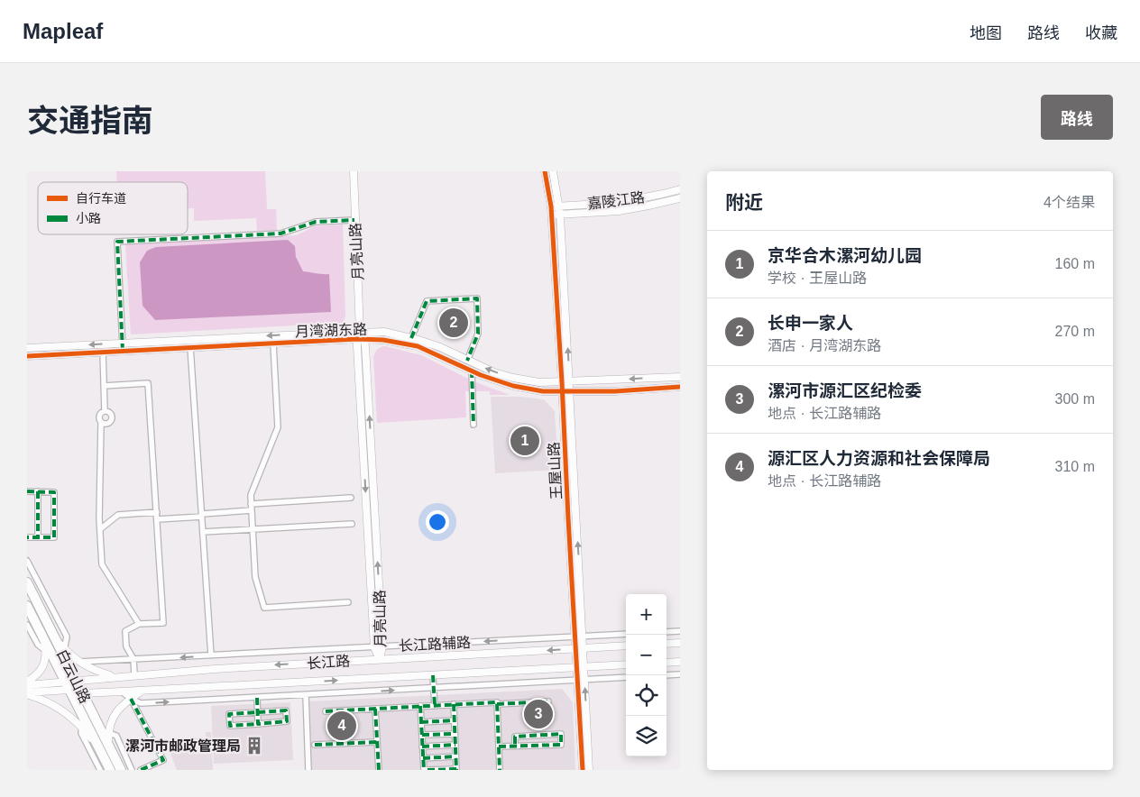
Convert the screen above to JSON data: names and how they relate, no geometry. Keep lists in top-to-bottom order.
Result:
{
  "streets": {
    "highway": ["白云山路"],
    "street": [
      "嘉陵江路",
      "月亮山路",
      "月湾湖东路",
      "王屋山路",
      "长江路辅路",
      "长江路"
    ]
  },
  "crossings": [
    ["嘉陵江路", "王屋山路"],
    ["月亮山路", "月湾湖东路"],
    ["月亮山路", "长江路辅路"],
    ["月亮山路", "长江路"],
    ["月湾湖东路", "王屋山路"],
    ["王屋山路", "长江路辅路"],
    ["王屋山路", "长江路"],
    ["长江路", "白云山路"]
  ],
  "places": {
    "building": ["漯河市邮政管理局"]
  },
  "legend": ["自行车道", "小路"],
  "page": {
    "header": "Mapleaf",
    "nav": ["地图", "路线", "收藏"],
    "title": "交通指南",
    "buttons": "路线",
    "heading": ["附近", "4个结果"],
    "list": [
      {
        "mark": "1",
        "name": "京华合木漯河幼儿园",
        "note": "学校 · 王屋山路",
        "value": "160 m"
      },
      {
        "mark": "2",
        "name": "长申一家人",
        "note": "酒店 · 月湾湖东路",
        "value": "270 m"
      },
      {
        "mark": "3",
        "name": "漯河市源汇区纪检委",
        "note": "地点 · 长江路辅路",
        "value": "300 m"
      },
      {
        "mark": "4",
        "name": "源汇区人力资源和社会保障局",
        "note": "地点 · 长江路辅路",
        "value": "310 m"
      }
    ],
    "pins": [
      "2",
      "1",
      "3",
      "4"
    ],
    "map_buttons": ["+", "−"]
  }
}
